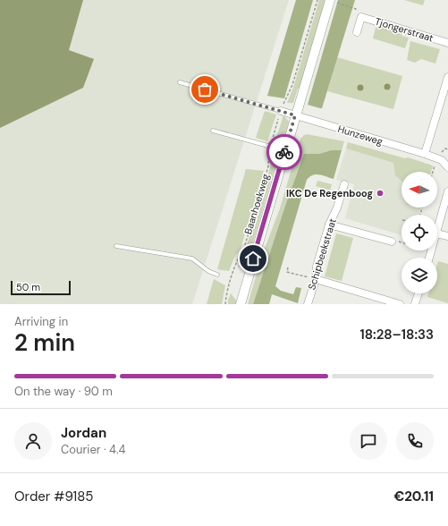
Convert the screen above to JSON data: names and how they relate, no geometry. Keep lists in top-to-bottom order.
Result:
{
  "streets": {
    "street": [
      "Tjongerstraat",
      "Hunzeweg",
      "Baanhoekweg",
      "Schipbeekstraat"
    ]
  },
  "crossings": [
    ["Tjongerstraat", "Baanhoekweg"],
    ["Hunzeweg", "Baanhoekweg"]
  ],
  "places": ["IKC De Regenboog"],
  "scale_bar": "50 m",
  "north": "left",
  "page": {
    "scale": "50 m",
    "heading": ["2 min", "Arriving in", "18:28–18:33"],
    "panel": [
      "Jordan",
      "Courier · 4.4",
      "Order #9185",
      "€20.11"
    ],
    "bar": "On the way · 90 m"
  }
}
